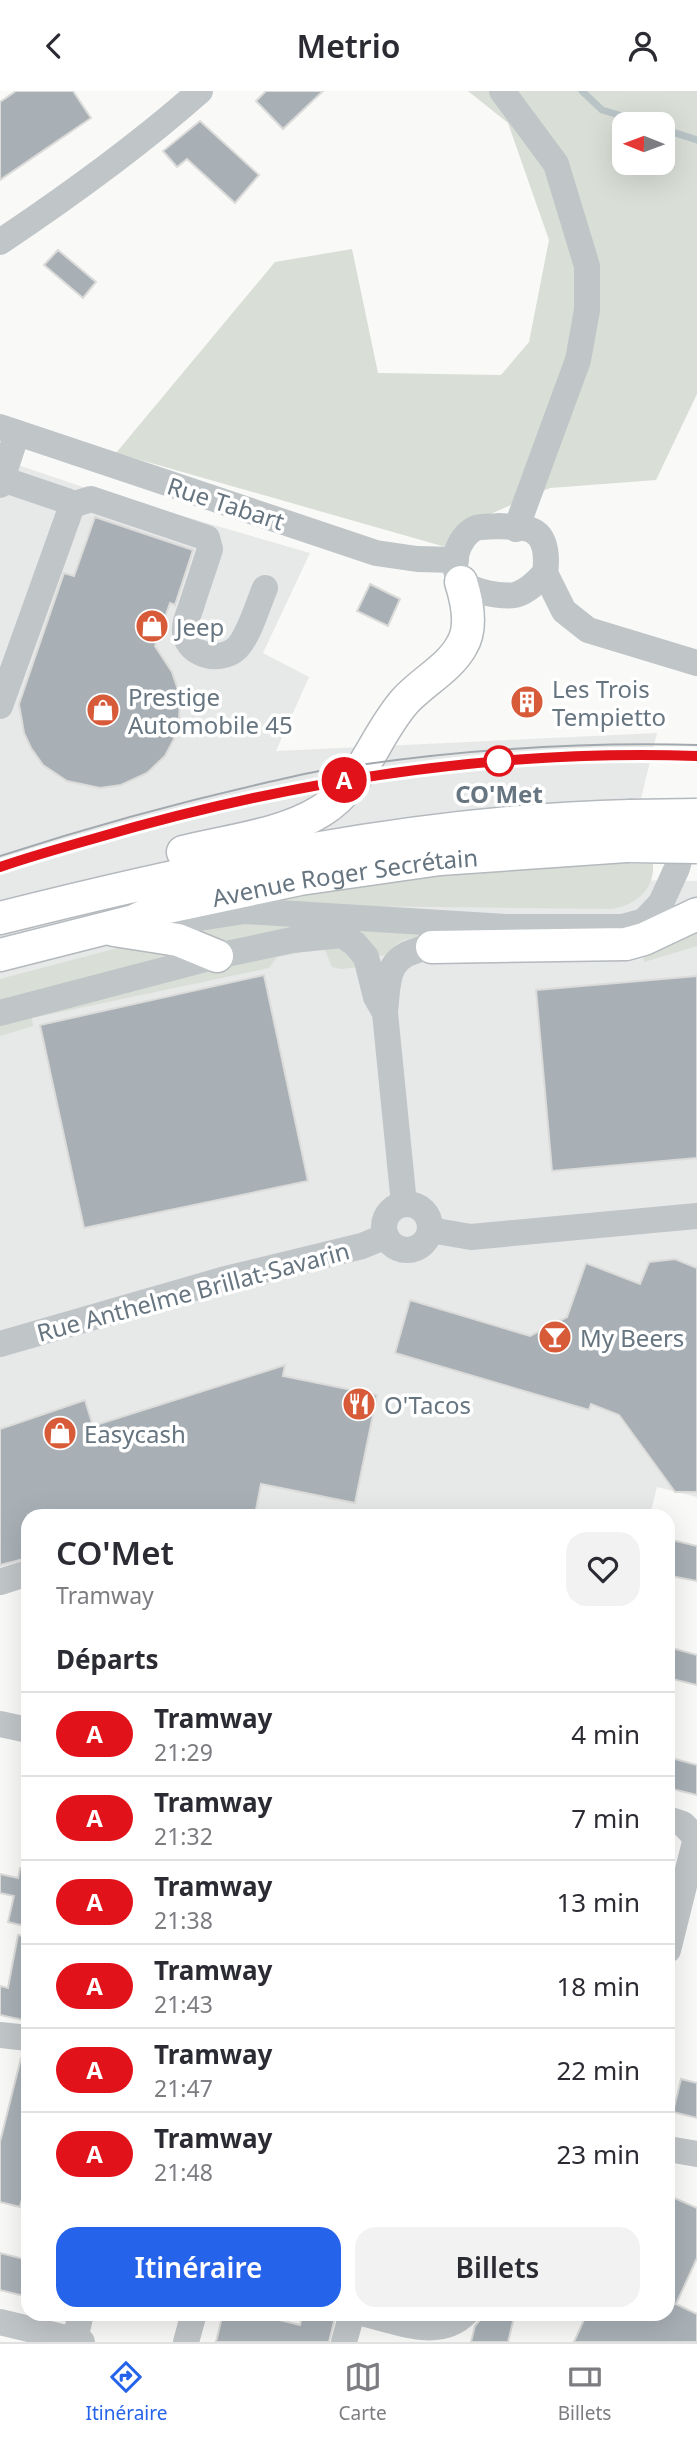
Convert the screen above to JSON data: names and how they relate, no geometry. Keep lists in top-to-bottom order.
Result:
{
  "streets": {
    "main road": ["Avenue Roger Secrétain"],
    "street": ["Rue Tabart", "Rue Anthelme Brillat-Savarin"]
  },
  "places": {
    "shop": ["Jeep", "Prestige Automobile 45", "Easycash"],
    "building": ["Les Trois Tempietto"],
    "other": ["CO'Met"],
    "bar": ["My Beers"],
    "restaurant": ["O'Tacos"]
  },
  "lines": ["tram line A"],
  "north": "left",
  "page": {
    "header": "Metrio",
    "on_map": "A",
    "heading": [
      ["CO'Met", "Tramway"],
      "Départs"
    ],
    "list": [
      {
        "mark": "A",
        "name": "Tramway",
        "note": "21:29",
        "value": "4 min"
      },
      {
        "mark": "A",
        "name": "Tramway",
        "note": "21:32",
        "value": "7 min"
      },
      {
        "mark": "A",
        "name": "Tramway",
        "note": "21:38",
        "value": "13 min"
      },
      {
        "mark": "A",
        "name": "Tramway",
        "note": "21:43",
        "value": "18 min"
      },
      {
        "mark": "A",
        "name": "Tramway",
        "note": "21:47",
        "value": "22 min"
      },
      {
        "mark": "A",
        "name": "Tramway",
        "note": "21:48",
        "value": "23 min"
      }
    ],
    "buttons": ["Itinéraire", "Billets"],
    "tabs": ["Itinéraire", "Carte", "Billets"]
  }
}
